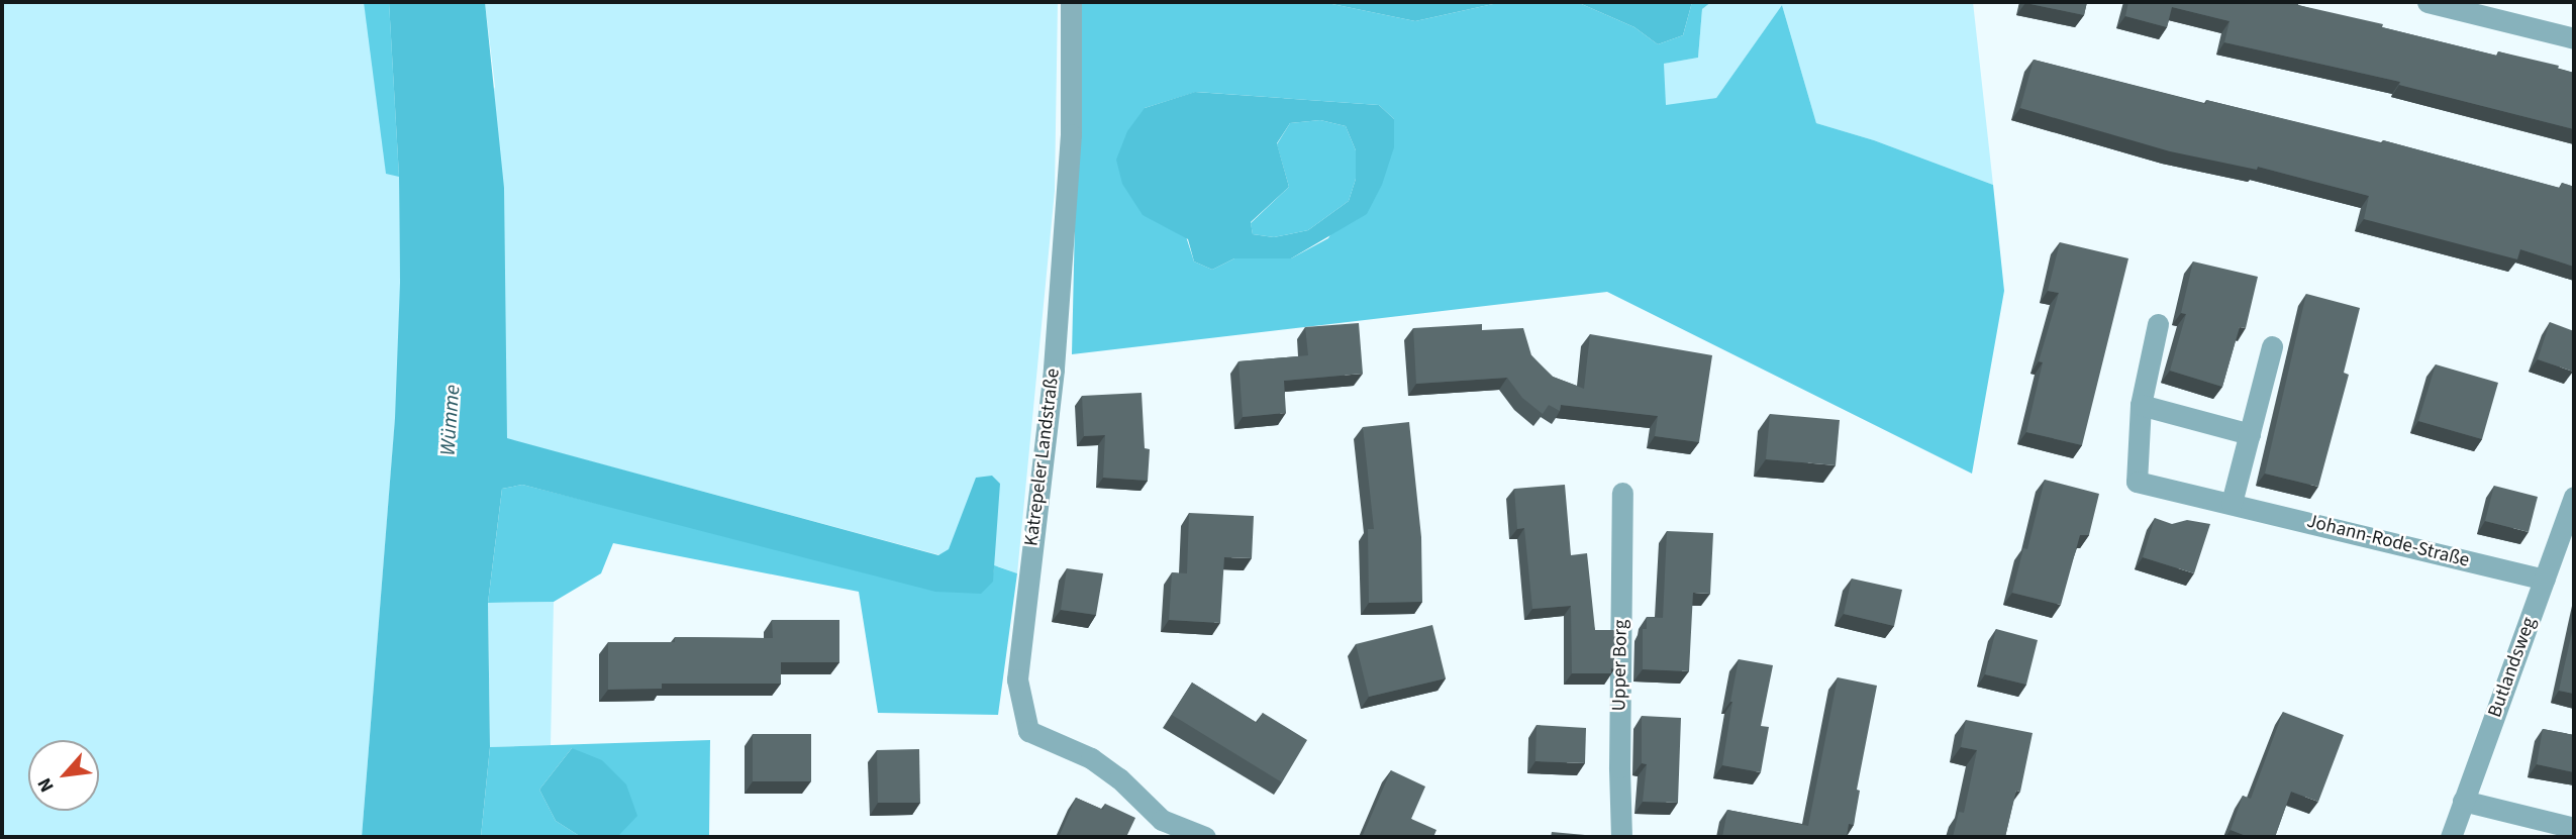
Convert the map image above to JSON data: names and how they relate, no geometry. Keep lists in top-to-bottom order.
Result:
{
  "streets": {
    "street": [
      "Katrepeler Landstraße",
      "Johann-Rode-Straße",
      "Upper Borg",
      "Butlandsweg"
    ]
  },
  "crossings": [
    ["Johann-Rode-Straße", "Butlandsweg"]
  ],
  "water": ["Wümme"],
  "north": "bottom left"
}
